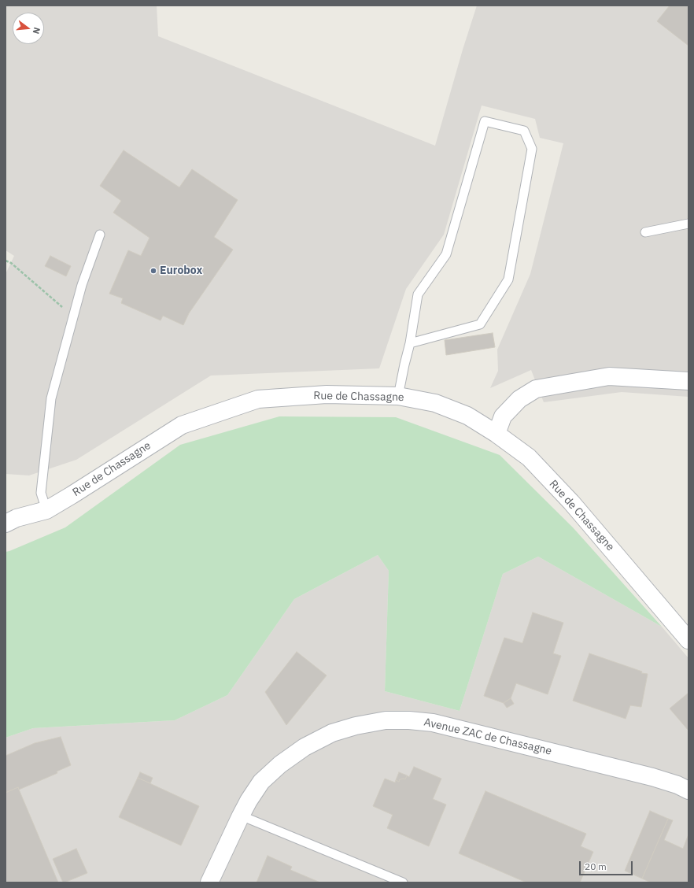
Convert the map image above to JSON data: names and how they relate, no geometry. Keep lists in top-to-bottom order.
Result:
{
  "streets": {
    "street": ["Rue de Chassagne", "Avenue ZAC de Chassagne"]
  },
  "places": ["Eurobox"],
  "scale_bar": "20 m",
  "north": "right"
}
